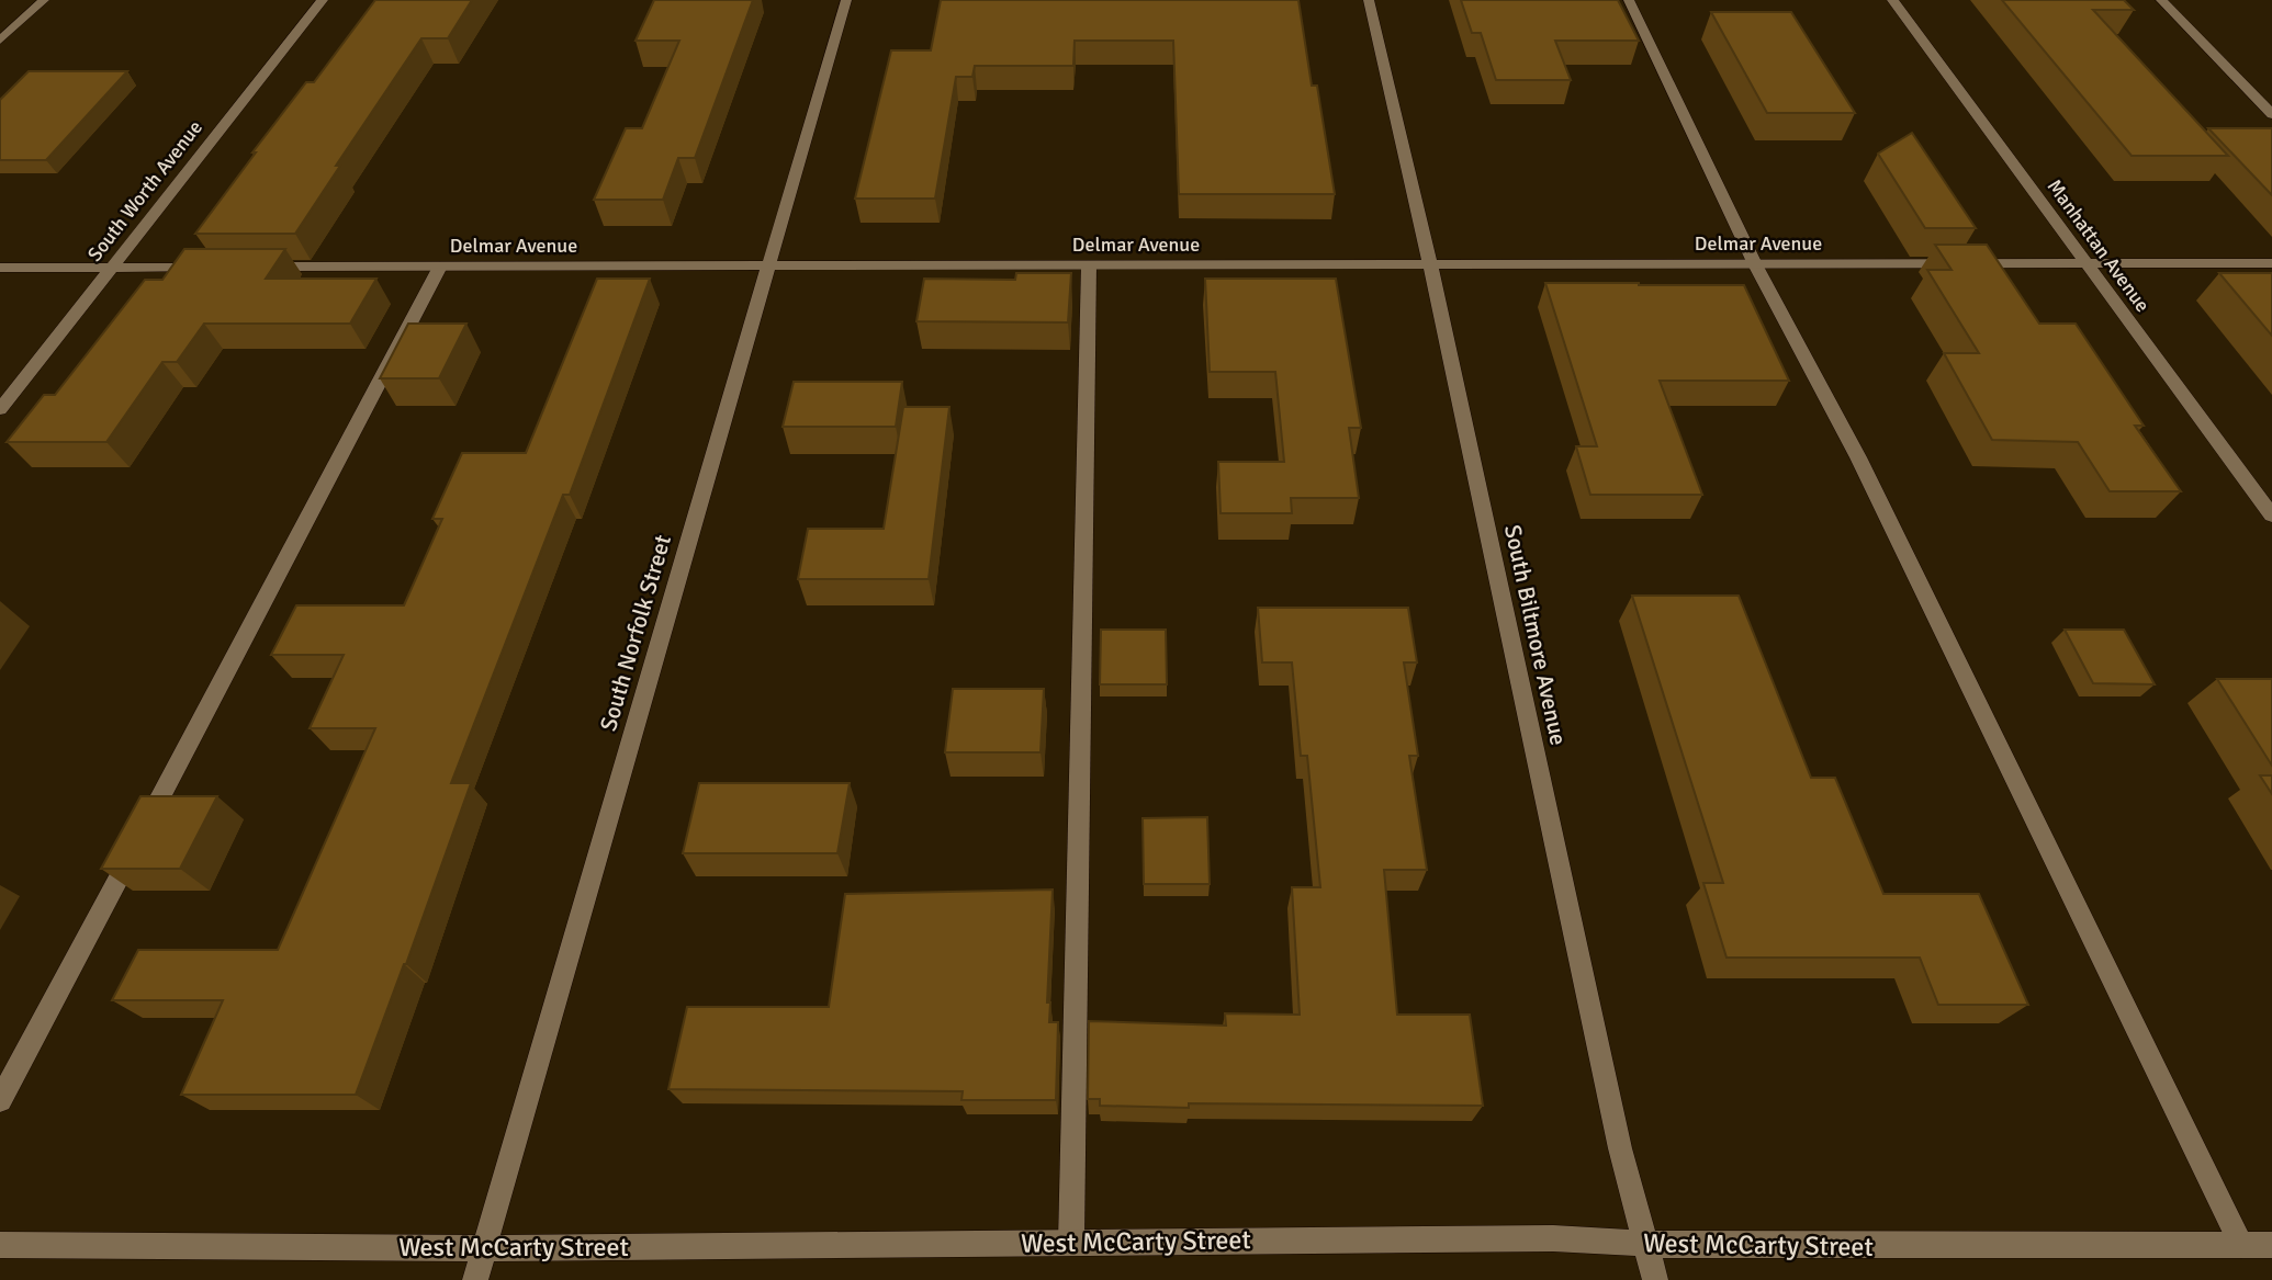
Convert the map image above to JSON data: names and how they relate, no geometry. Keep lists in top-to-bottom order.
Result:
{
  "streets": {
    "street": [
      "South Worth Avenue",
      "Delmar Avenue",
      "Manhattan Avenue",
      "South Norfolk Street",
      "South Biltmore Avenue",
      "West McCarty Street"
    ]
  },
  "crossings": [
    ["Delmar Avenue", "Manhattan Avenue"],
    ["Delmar Avenue", "South Norfolk Street"],
    ["Delmar Avenue", "South Biltmore Avenue"],
    ["South Norfolk Street", "West McCarty Street"],
    ["South Biltmore Avenue", "West McCarty Street"]
  ]
}
